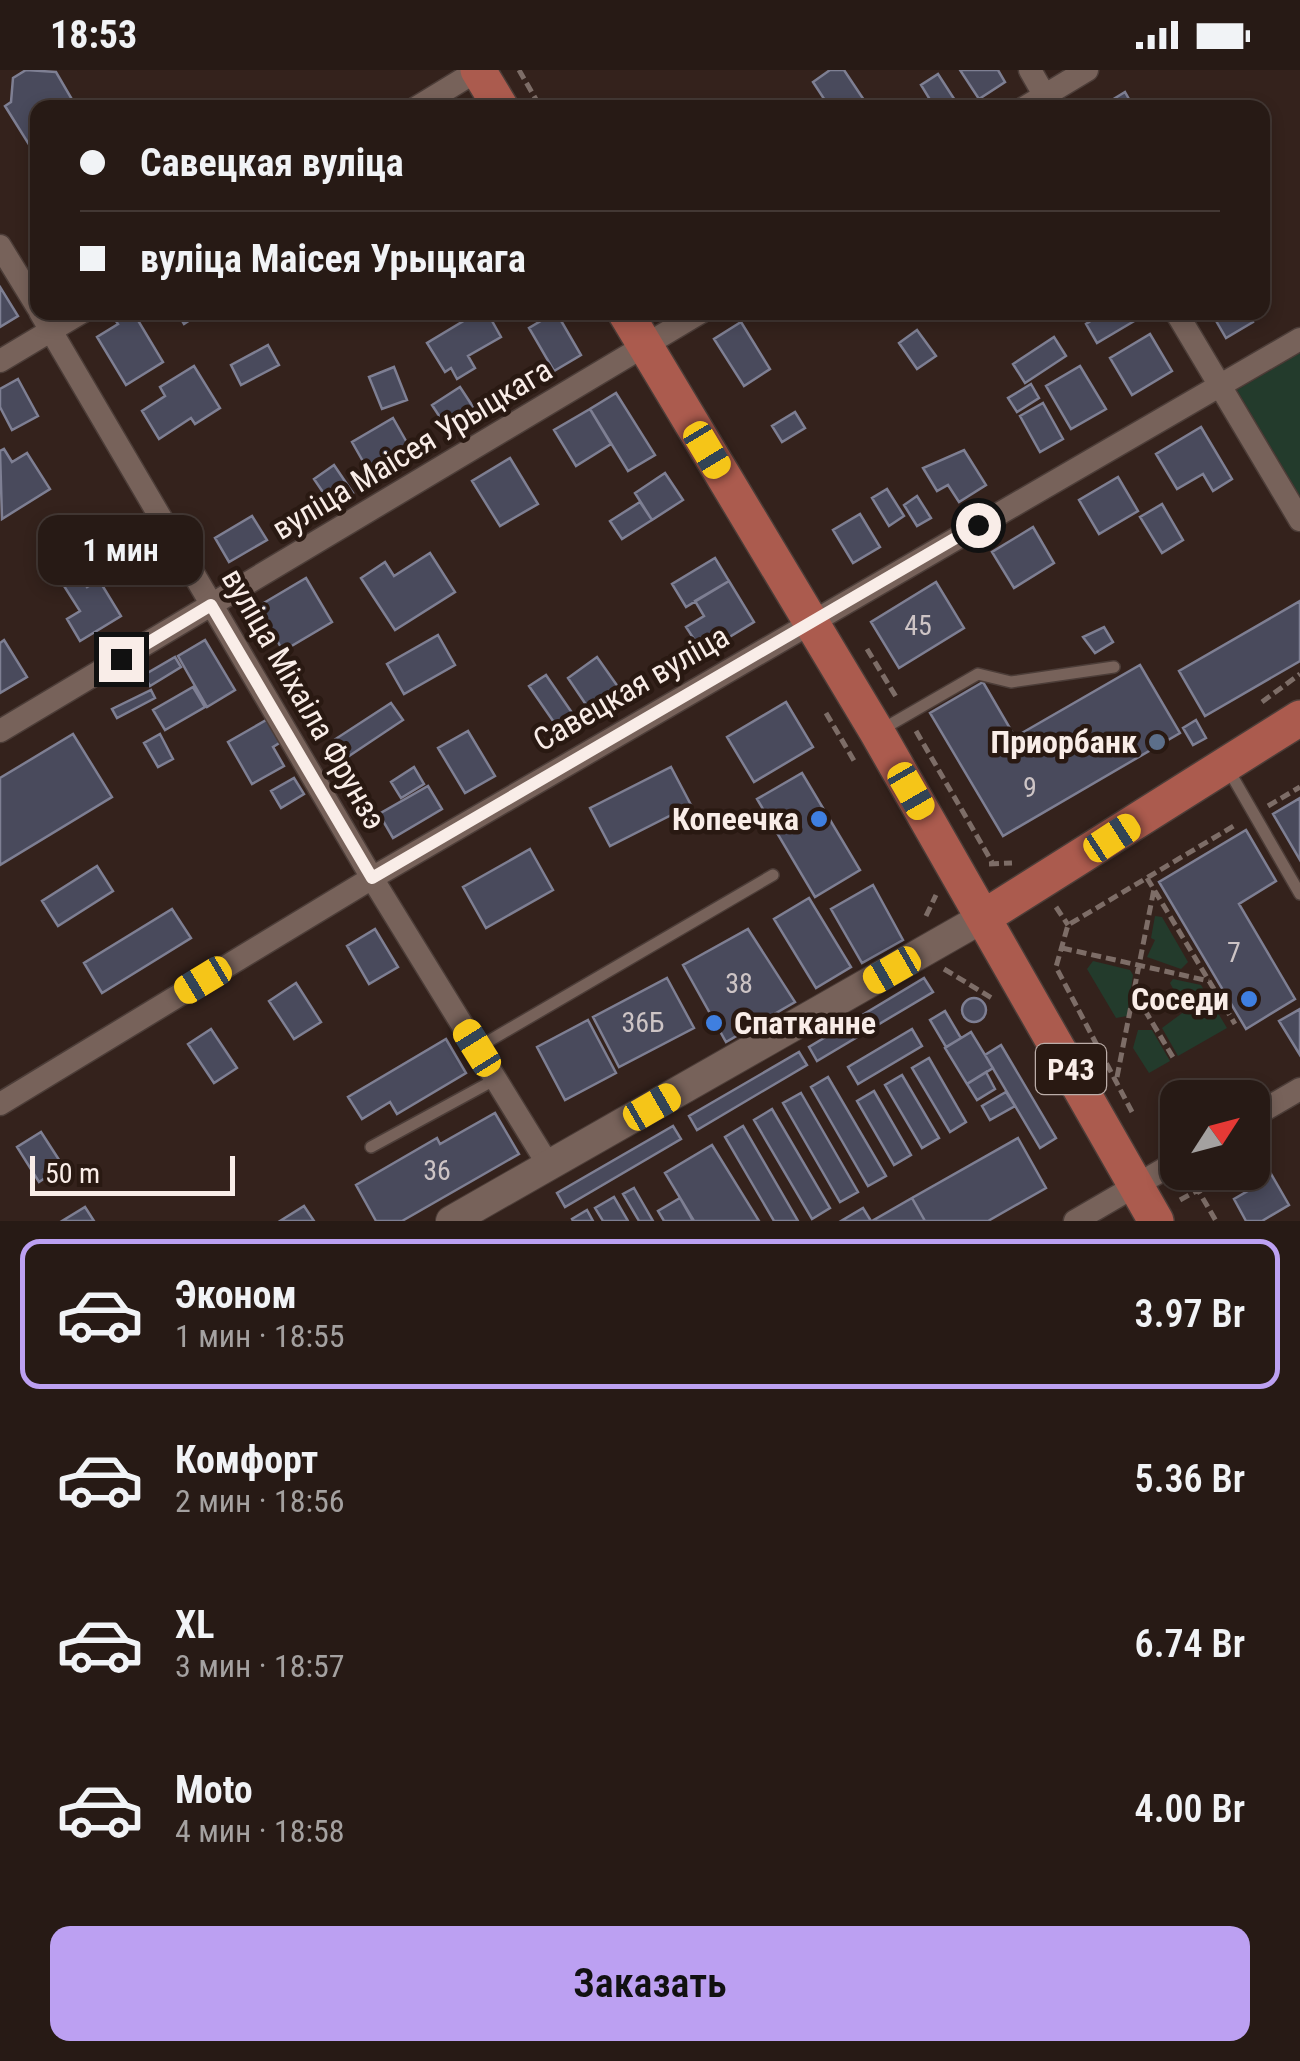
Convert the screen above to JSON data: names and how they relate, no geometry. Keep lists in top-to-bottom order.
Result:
{
  "streets": {
    "main road": ["Р43"],
    "street": ["вуліца Маісея Урыцкага", "Савецкая вуліца", "вуліца Міхаіла Фрунзэ"]
  },
  "crossings": [
    ["вуліца Маісея Урыцкага", "вуліца Міхаіла Фрунзэ"],
    ["вуліца Маісея Урыцкага", "Р43"],
    ["Савецкая вуліца", "вуліца Міхаіла Фрунзэ"],
    ["Савецкая вуліца", "Р43"]
  ],
  "places": [
    "Приорбанк",
    "Копеечка",
    "Соседи",
    "Спатканне"
  ],
  "house_numbers": [
    "45",
    "9",
    "7",
    "38",
    "36Б",
    "36"
  ],
  "scale_bar": "50 m",
  "north": "top right",
  "page": {
    "status": "18:53",
    "banner": ["Савецкая вуліца", "вуліца Маісея Урыцкага"],
    "bubble": "1 мин",
    "scale": "50 m",
    "list": [
      {
        "name": "Эконом",
        "note": "1 мин · 18:55",
        "value": "3.97 Br"
      },
      {
        "name": "Комфорт",
        "note": "2 мин · 18:56",
        "value": "5.36 Br"
      },
      {
        "name": "XL",
        "note": "3 мин · 18:57",
        "value": "6.74 Br"
      },
      {
        "name": "Moto",
        "note": "4 мин · 18:58",
        "value": "4.00 Br"
      }
    ],
    "buttons": "Заказать"
  }
}
